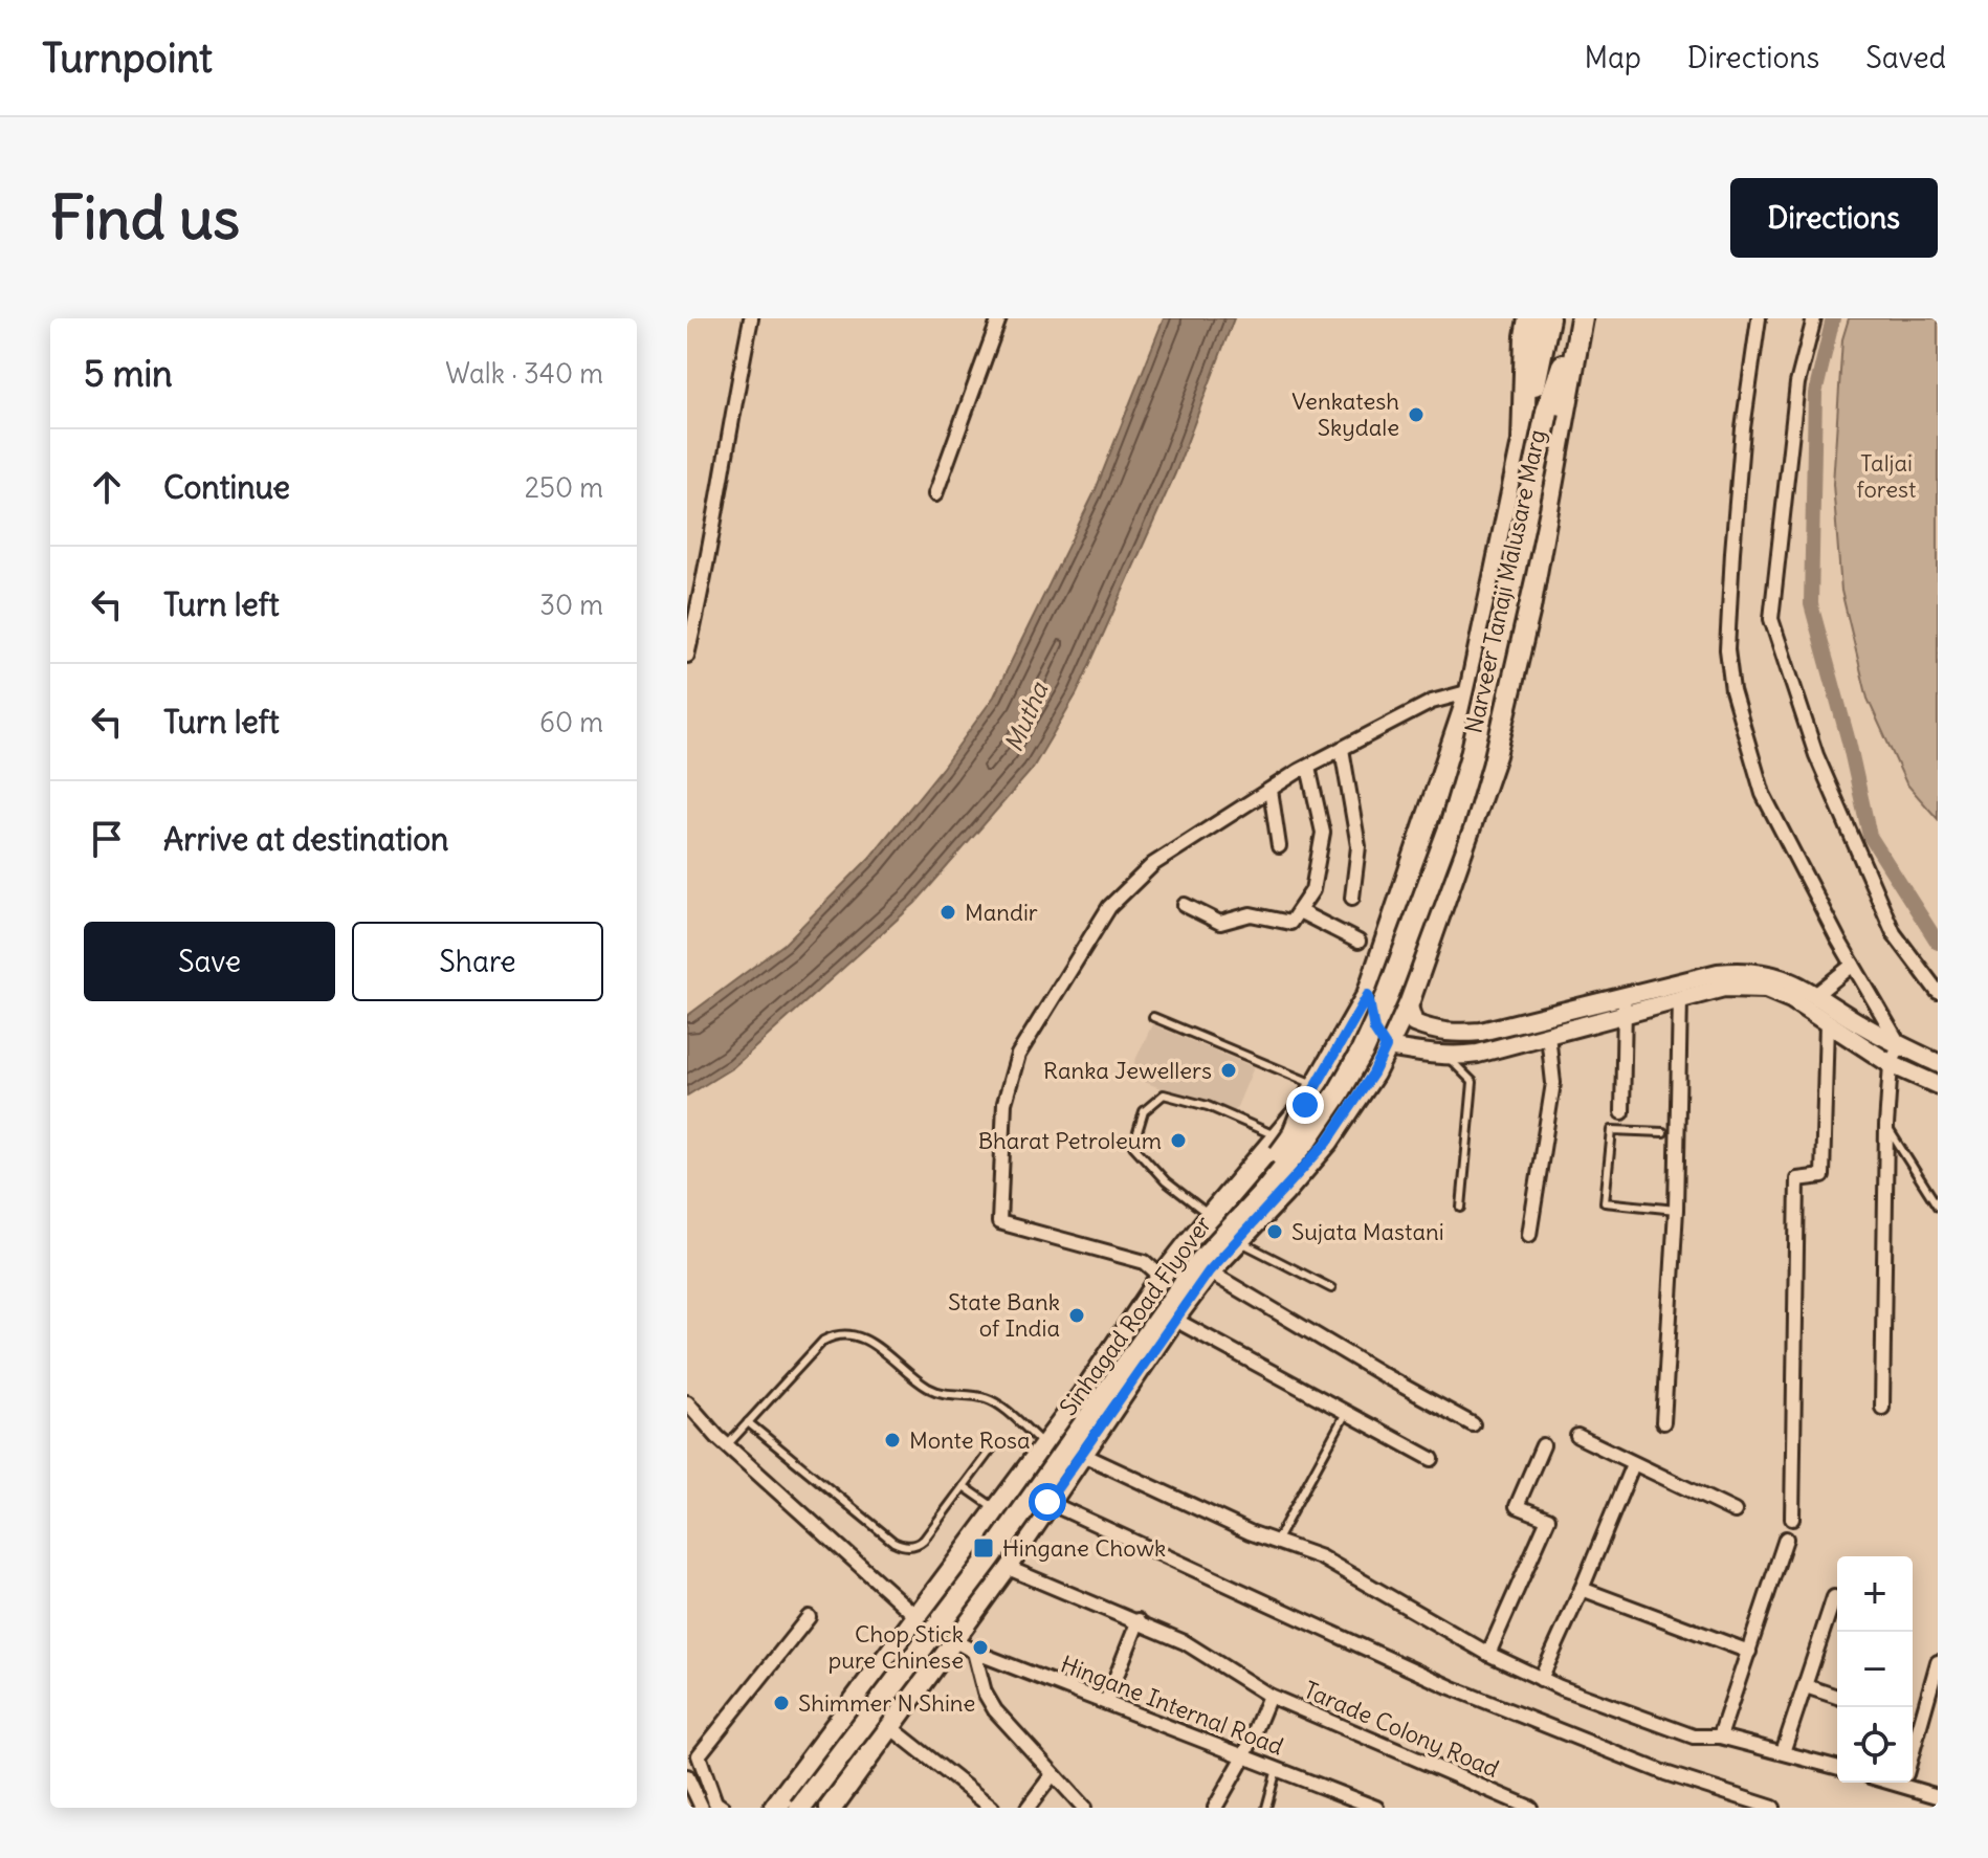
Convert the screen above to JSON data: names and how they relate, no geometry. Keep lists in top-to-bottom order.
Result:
{
  "streets": {
    "main road": ["Narveer Tanaji Malusare Marg", "Sinhagad Road Flyover"],
    "street": ["Hingane Internal Road", "Tarade Colony Road"]
  },
  "crossings": [
    ["Narveer Tanaji Malusare Marg", "Sinhagad Road Flyover"],
    ["Narveer Tanaji Malusare Marg", "Hingane Internal Road"],
    ["Hingane Internal Road", "Tarade Colony Road"]
  ],
  "water": ["Mutha"],
  "parks": ["Taljai forest"],
  "places": {
    "other": [
      "Venkatesh Skydale",
      "Mandir",
      "Ranka Jewellers",
      "Bharat Petroleum",
      "Sujata Mastani",
      "State Bank of India",
      "Monte Rosa",
      "Chop Stick pure Chinese",
      "Shimmer N Shine"
    ],
    "transit": ["Hingane Chowk"]
  },
  "page": {
    "header": "Turnpoint",
    "nav": ["Map", "Directions", "Saved"],
    "buttons": [
      "Directions",
      ["Save", "Share"]
    ],
    "title": "Find us",
    "heading": ["5 min", "Walk · 340 m"],
    "list": [
      ["Continue", "250 m"],
      ["Turn left", "30 m"],
      ["Turn left", "60 m"],
      "Arrive at destination"
    ],
    "map_buttons": ["+", "−"]
  }
}
